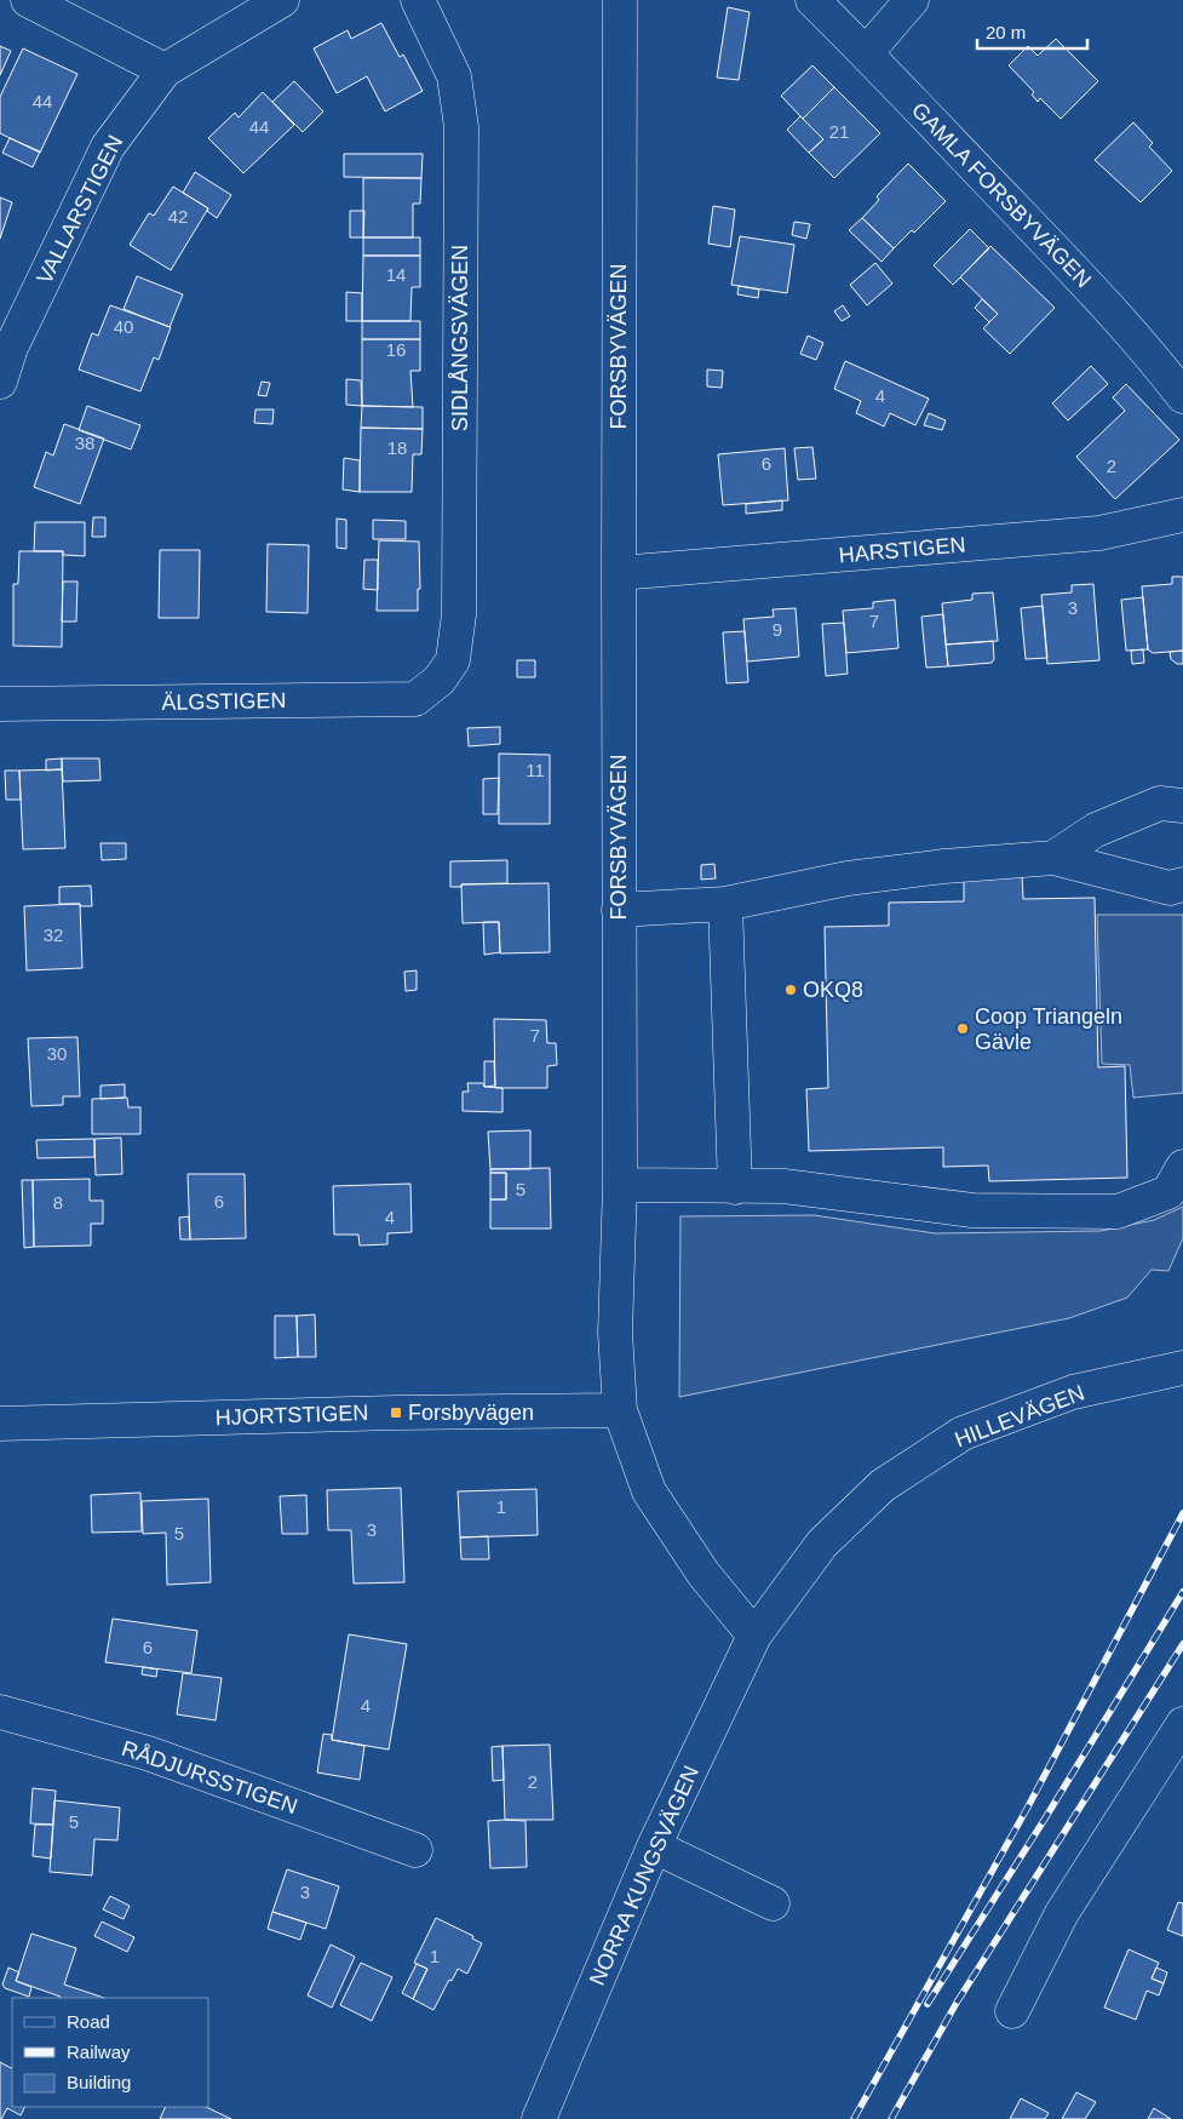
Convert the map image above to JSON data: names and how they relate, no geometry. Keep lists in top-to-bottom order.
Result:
{
  "streets": {
    "street": [
      "GAMLA FORSBYVÄGEN",
      "VALLARSTIGEN",
      "SIDLÅNGSVÄGEN",
      "FORSBYVÄGEN",
      "HARSTIGEN",
      "ÄLGSTIGEN",
      "HJORTSTIGEN",
      "HILLEVÄGEN",
      "RÅDJURSSTIGEN",
      "NORRA KUNGSVÄGEN"
    ]
  },
  "crossings": [
    ["SIDLÅNGSVÄGEN", "ÄLGSTIGEN"],
    ["FORSBYVÄGEN", "HARSTIGEN"],
    ["FORSBYVÄGEN", "HJORTSTIGEN"],
    ["FORSBYVÄGEN", "HILLEVÄGEN"],
    ["FORSBYVÄGEN", "NORRA KUNGSVÄGEN"],
    ["HILLEVÄGEN", "NORRA KUNGSVÄGEN"]
  ],
  "places": {
    "other": ["OKQ8", "Coop Triangeln Gävle"],
    "transit": ["Forsbyvägen"]
  },
  "house_numbers": [
    "44",
    "44",
    "21",
    "42",
    "14",
    "40",
    "16",
    "4",
    "38",
    "18",
    "6",
    "2",
    "3",
    "7",
    "9",
    "11",
    "32",
    "7",
    "30",
    "5",
    "6",
    "8",
    "4",
    "1",
    "3",
    "5",
    "6",
    "4",
    "2",
    "5",
    "3",
    "1"
  ],
  "legend": ["Road", "Railway", "Building"],
  "scale_bar": "20 m"
}
